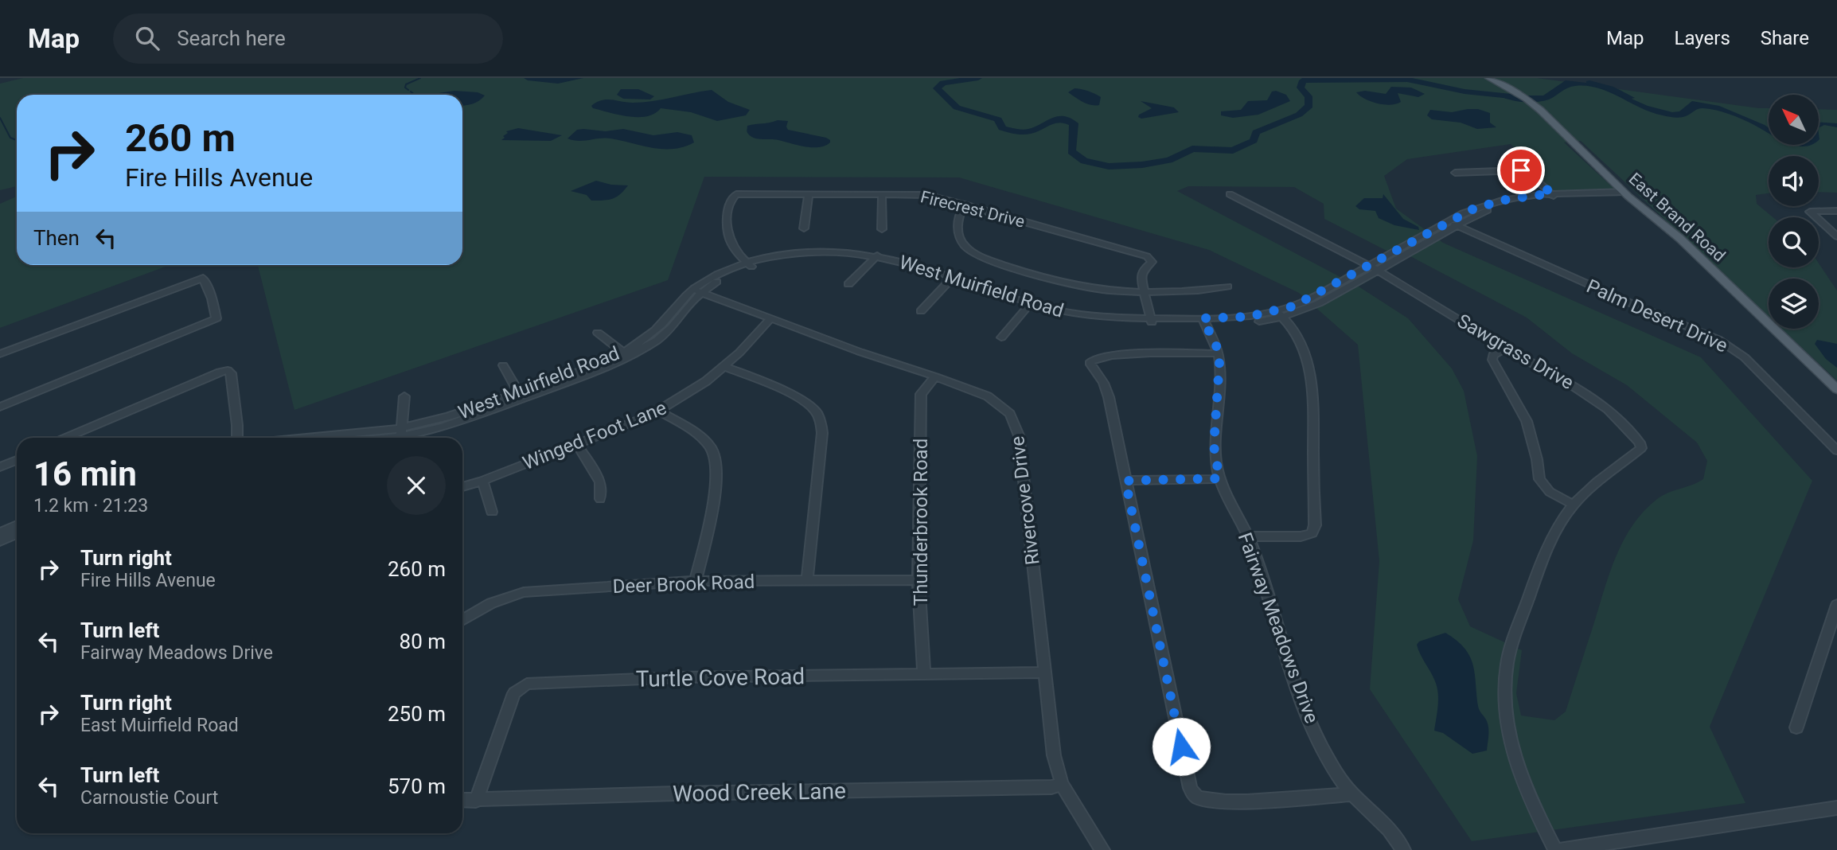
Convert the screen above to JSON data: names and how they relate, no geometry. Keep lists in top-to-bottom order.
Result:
{
  "streets": {
    "main road": ["East Brand Road"],
    "street": [
      "Firecrest Drive",
      "West Muirfield Road",
      "Palm Desert Drive",
      "Sawgrass Drive",
      "Winged Foot Lane",
      "Rivercove Drive",
      "Thunderbrook Road",
      "Deer Brook Road",
      "Fairway Meadows Drive",
      "Turtle Cove Road",
      "Wood Creek Lane"
    ]
  },
  "crossings": [
    ["Firecrest Drive", "West Muirfield Road"],
    ["West Muirfield Road", "Rivercove Drive"],
    ["West Muirfield Road", "Fairway Meadows Drive"],
    ["Winged Foot Lane", "Rivercove Drive"],
    ["Rivercove Drive", "Thunderbrook Road"],
    ["Rivercove Drive", "Turtle Cove Road"],
    ["Rivercove Drive", "Wood Creek Lane"],
    ["Thunderbrook Road", "Deer Brook Road"],
    ["Thunderbrook Road", "Turtle Cove Road"],
    ["Turtle Cove Road", "Wood Creek Lane"]
  ],
  "north": "top left",
  "page": {
    "header": "Map",
    "search": "Search here",
    "nav": ["Map", "Layers", "Share"],
    "turn": ["260 m", "Fire Hills Avenue"],
    "then": "Then",
    "heading": ["16 min", "1.2 km · 21:23"],
    "list": [
      {
        "name": "Turn right",
        "note": "Fire Hills Avenue",
        "value": "260 m"
      },
      {
        "name": "Turn left",
        "note": "Fairway Meadows Drive",
        "value": "80 m"
      },
      {
        "name": "Turn right",
        "note": "East Muirfield Road",
        "value": "250 m"
      },
      {
        "name": "Turn left",
        "note": "Carnoustie Court",
        "value": "570 m"
      }
    ]
  }
}
